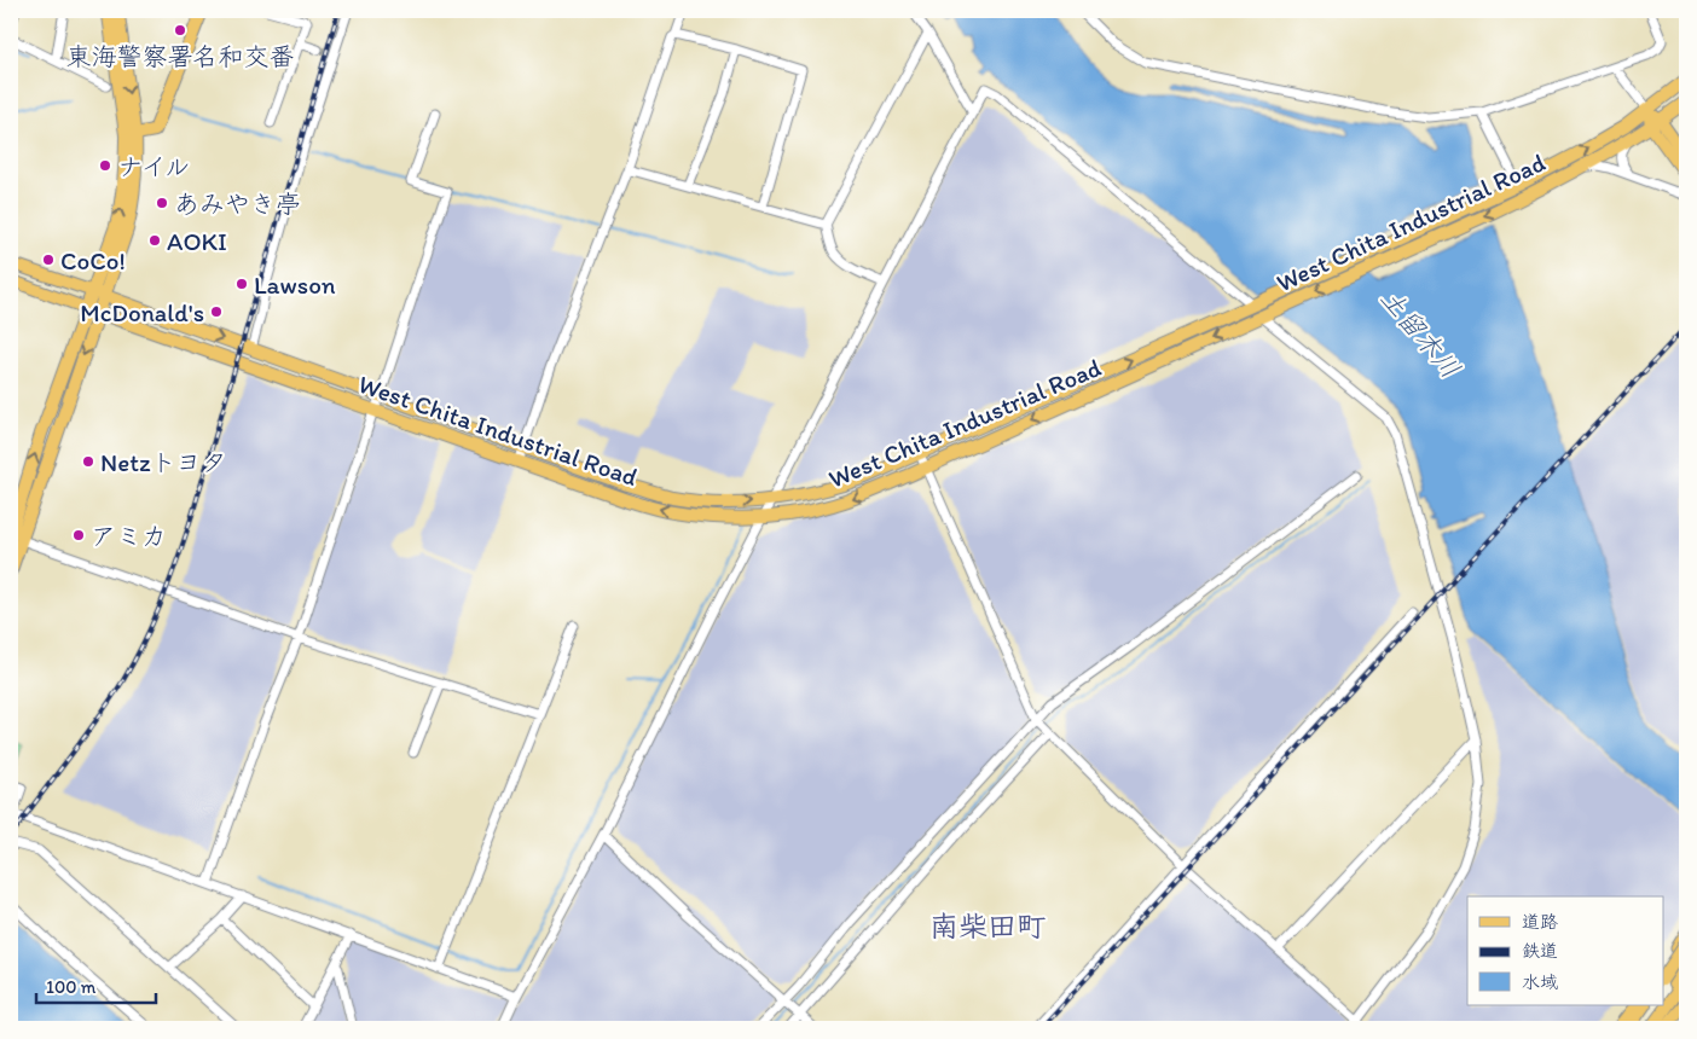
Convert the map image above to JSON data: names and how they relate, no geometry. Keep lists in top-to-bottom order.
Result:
{
  "streets": {
    "highway": ["West Chita Industrial Road"]
  },
  "districts": ["南柴田町"],
  "water": ["土留木川"],
  "places": [
    "東海警察署名和交番",
    "ナイル",
    "あみやき亭",
    "AOKI",
    "CoCo!",
    "Lawson",
    "McDonald's",
    "Netzトヨタ",
    "アミカ"
  ],
  "legend": ["道路", "鉄道", "水域"],
  "scale_bar": "100 m"
}
